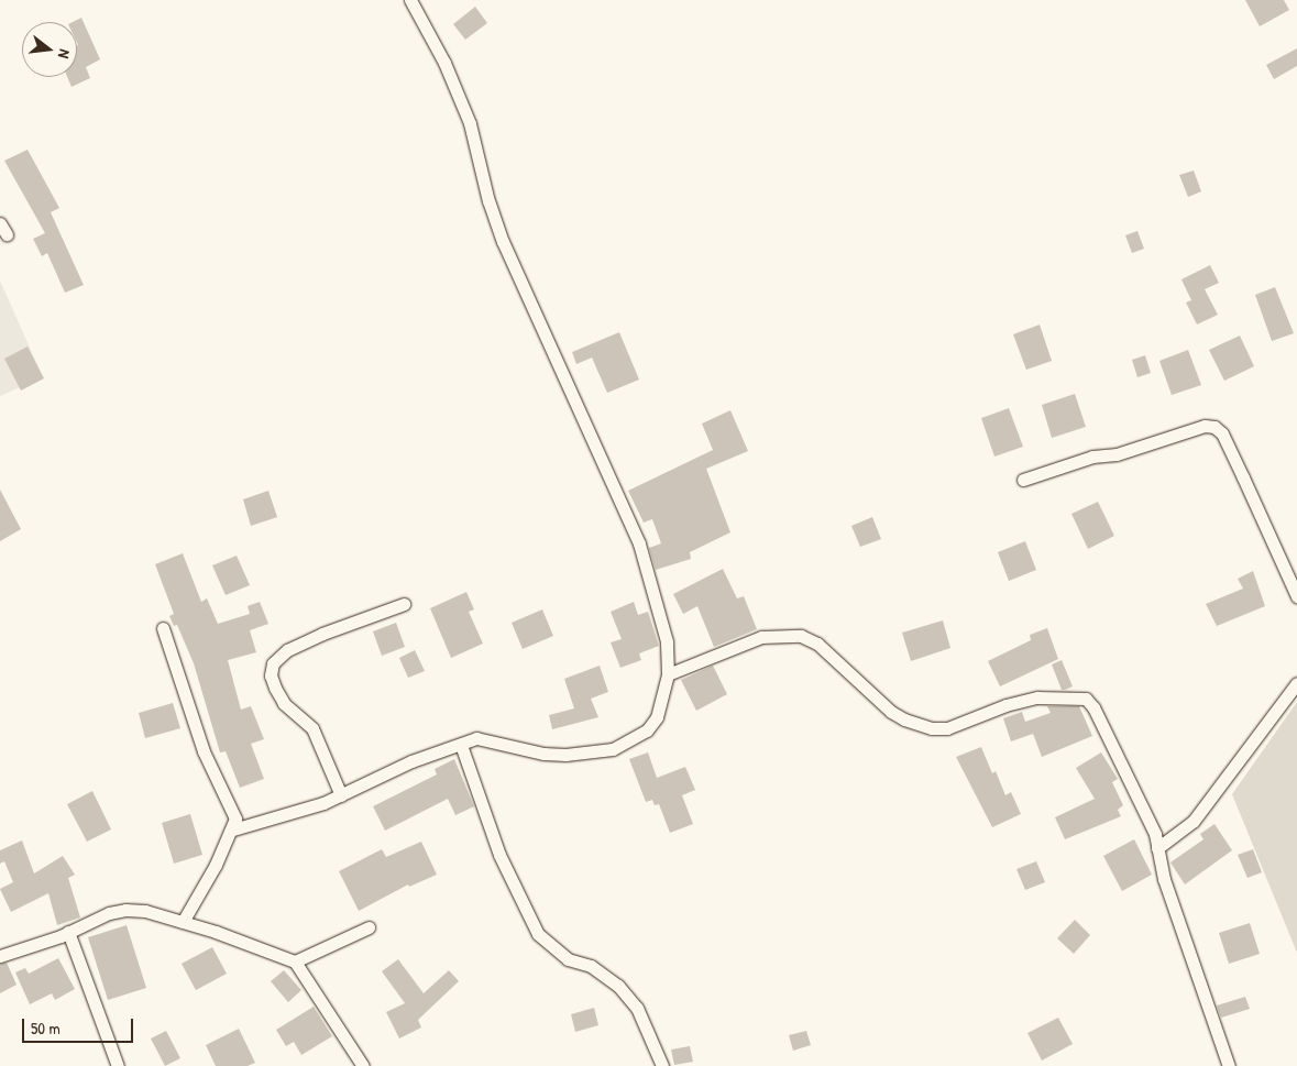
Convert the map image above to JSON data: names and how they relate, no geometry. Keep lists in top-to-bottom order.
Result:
{
  "scale_bar": "50 m",
  "north": "right"
}
